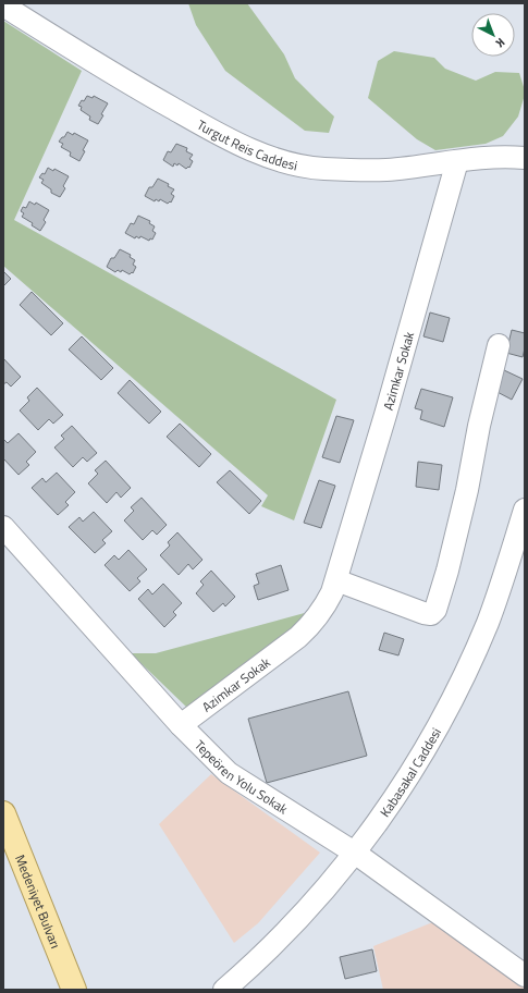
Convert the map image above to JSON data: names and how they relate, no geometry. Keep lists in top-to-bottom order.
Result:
{
  "streets": {
    "main road": ["Medeniyet Bulvarı"],
    "street": [
      "Turgut Reis Caddesi",
      "Azimkar Sokak",
      "Kabasakal Caddesi",
      "Tepeören Yolu Sokak"
    ]
  },
  "crossings": [
    ["Turgut Reis Caddesi", "Azimkar Sokak"],
    ["Azimkar Sokak", "Tepeören Yolu Sokak"],
    ["Kabasakal Caddesi", "Tepeören Yolu Sokak"]
  ],
  "north": "bottom right"
}
